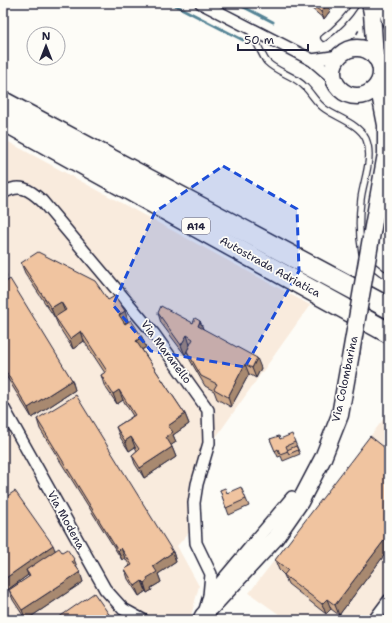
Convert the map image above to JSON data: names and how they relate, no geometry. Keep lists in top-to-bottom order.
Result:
{
  "streets": {
    "highway": ["A14", "Autostrada Adriatica"],
    "street": ["Via Maranello", "Via Colombarina", "Via Modena"]
  },
  "crossings": [
    ["Via Maranello", "Via Colombarina"]
  ],
  "scale_bar": "50 m",
  "north": "top"
}
